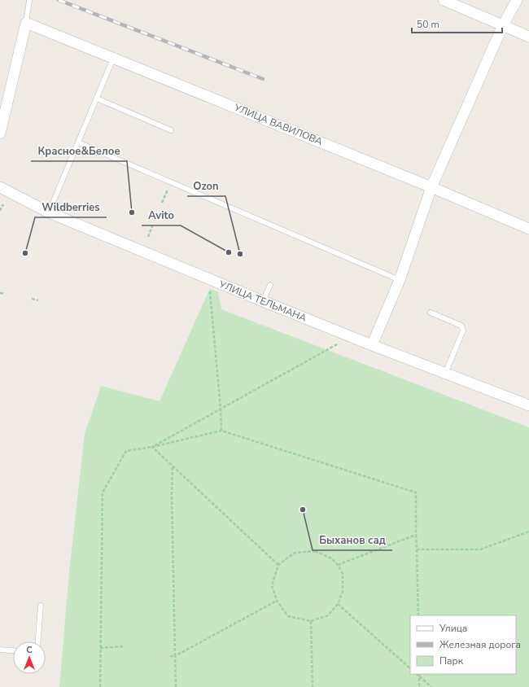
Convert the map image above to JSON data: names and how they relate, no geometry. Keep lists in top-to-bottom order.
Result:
{
  "streets": {
    "street": ["УЛИЦА ВАВИЛОВА", "УЛИЦА ТЕЛЬМАНА"]
  },
  "places": [
    "Красное&Белое",
    "Avito",
    "Wildberries",
    "Ozon",
    "Быханов сад"
  ],
  "legend": ["Улица", "Железная дорога", "Парк"],
  "scale_bar": "50 m",
  "north": "top"
}
